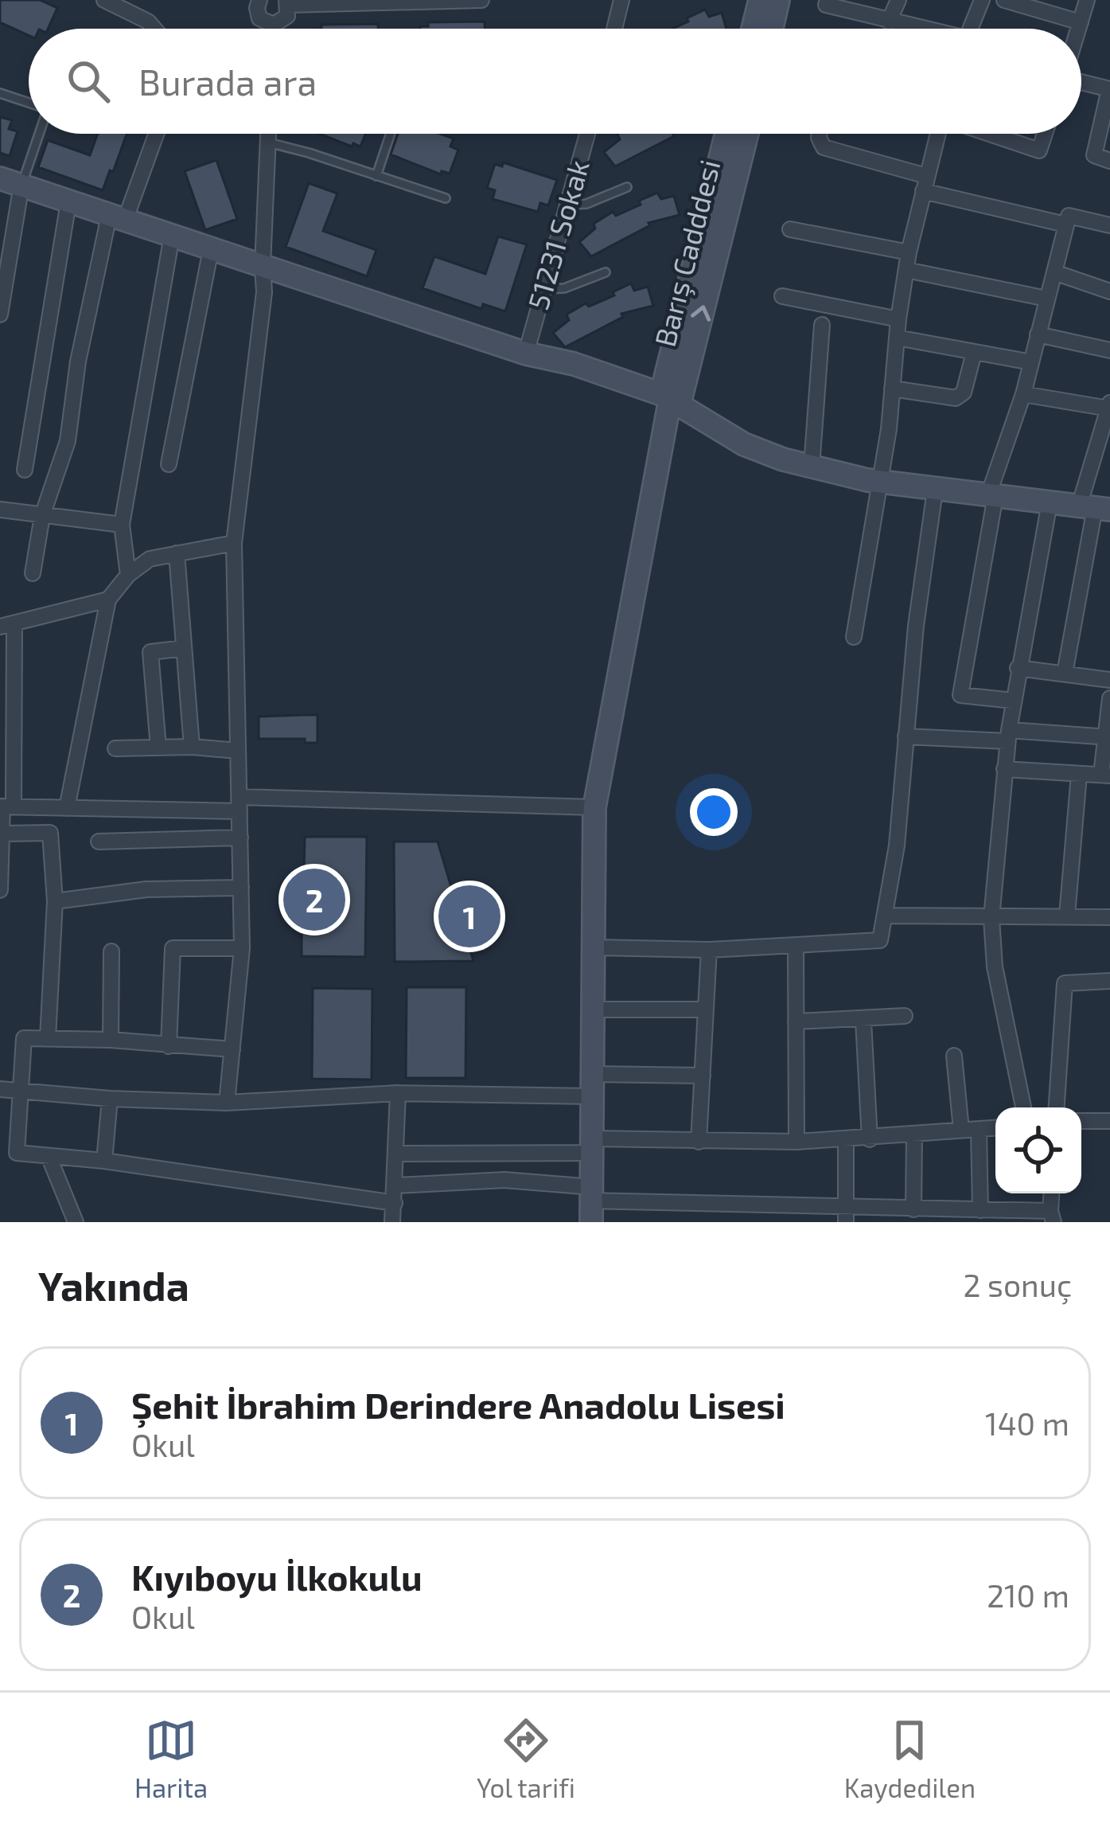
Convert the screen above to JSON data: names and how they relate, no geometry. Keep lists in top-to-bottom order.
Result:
{
  "streets": {
    "main road": ["Barış Cadddesi"],
    "street": ["51231 Sokak"]
  },
  "page": {
    "search": "Burada ara",
    "pins": ["2", "1"],
    "heading": ["Yakında", "2 sonuç"],
    "list": [
      {
        "mark": "1",
        "name": "Şehit İbrahim Derindere Anadolu Lisesi",
        "note": "Okul",
        "value": "140 m"
      },
      {
        "mark": "2",
        "name": "Kıyıboyu İlkokulu",
        "note": "Okul",
        "value": "210 m"
      }
    ],
    "nav": ["Harita", "Yol tarifi", "Kaydedilen"]
  }
}
